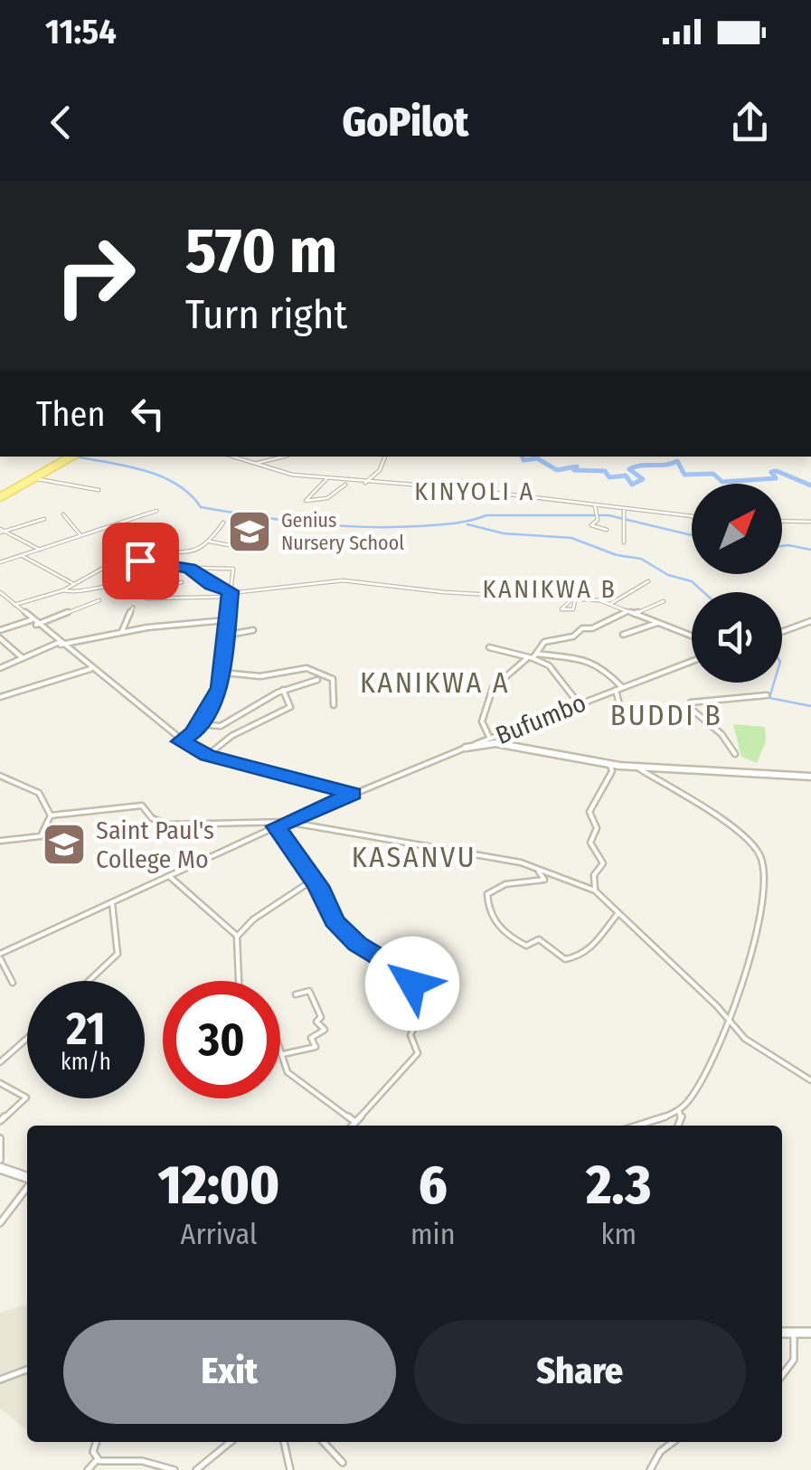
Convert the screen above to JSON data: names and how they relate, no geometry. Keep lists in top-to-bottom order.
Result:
{
  "streets": {
    "street": ["Bufumbo"]
  },
  "districts": [
    "KINYOLI A",
    "KANIKWA B",
    "KANIKWA A",
    "BUDDI B",
    "KASANVU"
  ],
  "places": {
    "school or university": ["Genius Nursery School", "Saint Paul's College Mo"]
  },
  "north": "top right",
  "page": {
    "status": "11:54",
    "header": "GoPilot",
    "turn": ["570 m", "Turn right"],
    "then": "Then",
    "speed": "21 km/h",
    "limit": "30",
    "eta": [
      "12:00",
      "Arrival",
      "6",
      "min",
      "2.3",
      "km"
    ],
    "buttons": ["Exit", "Share"]
  }
}
